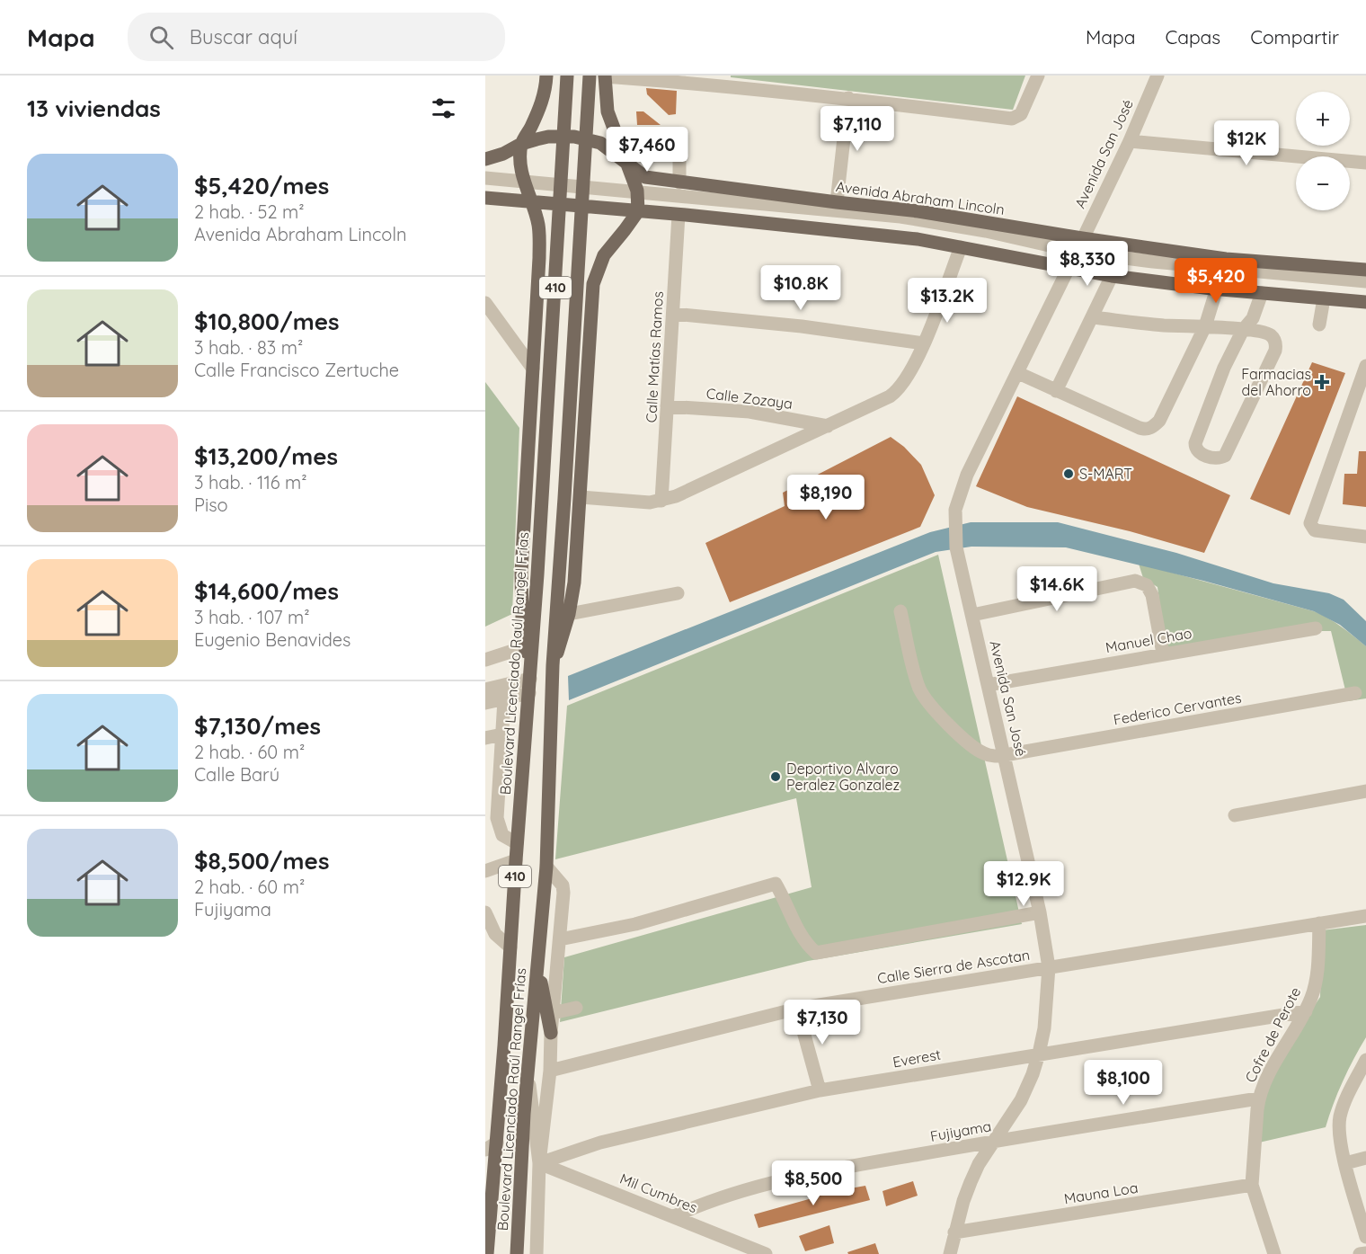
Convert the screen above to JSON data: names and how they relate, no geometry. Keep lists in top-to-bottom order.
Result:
{
  "streets": {
    "main road": ["Avenida Abraham Lincoln", "410", "Boulevard Licenciado Raúl Rangel Frías"],
    "street": [
      "Avenida San José",
      "Calle Matías Ramos",
      "Calle Zozaya",
      "Manuel Chao",
      "Federico Cervantes",
      "Calle Sierra de Ascotan",
      "Cofre de Perote",
      "Everest",
      "Fujiyama",
      "Mil Cumbres",
      "Mauna Loa"
    ]
  },
  "crossings": [
    ["Avenida San José", "Avenida Abraham Lincoln"],
    ["Avenida San José", "Manuel Chao"],
    ["Avenida San José", "Federico Cervantes"],
    ["Avenida San José", "Calle Sierra de Ascotan"],
    ["Avenida San José", "Everest"],
    ["Avenida San José", "Fujiyama"],
    ["Avenida San José", "Mauna Loa"],
    ["Calle Matías Ramos", "Calle Zozaya"],
    ["Calle Sierra de Ascotan", "Cofre de Perote"],
    ["Cofre de Perote", "Everest"],
    ["Cofre de Perote", "Fujiyama"],
    ["Cofre de Perote", "Mauna Loa"],
    ["Everest", "Mil Cumbres"],
    ["Fujiyama", "Mil Cumbres"]
  ],
  "places": {
    "health": ["Farmacias del Ahorro"],
    "other": ["S-MART", "Deportivo Alvaro Peralez Gonzalez"]
  },
  "page": {
    "header": "Mapa",
    "search": "Buscar aquí",
    "nav": ["Mapa", "Capas", "Compartir"],
    "heading": "13 viviendas",
    "map_buttons": ["+", "−"],
    "price": [
      "$7,110",
      "$12K",
      "$7,460",
      "$8,330",
      "$5,420",
      "$10.8K",
      "$13.2K",
      "$8,190",
      "$14.6K",
      "$12.9K",
      "$7,130",
      "$8,100",
      "$8,500"
    ],
    "list": [
      {
        "name": "$5,420/mes",
        "note": "2 hab. · 52 m² · Avenida Abraham Lincoln"
      },
      {
        "name": "$10,800/mes",
        "note": "3 hab. · 83 m² · Calle Francisco Zertuche"
      },
      {
        "name": "$13,200/mes",
        "note": "3 hab. · 116 m² · Piso"
      },
      {
        "name": "$14,600/mes",
        "note": "3 hab. · 107 m² · Eugenio Benavides"
      },
      {
        "name": "$7,130/mes",
        "note": "2 hab. · 60 m² · Calle Barú"
      },
      {
        "name": "$8,500/mes",
        "note": "2 hab. · 60 m² · Fujiyama"
      }
    ]
  }
}
